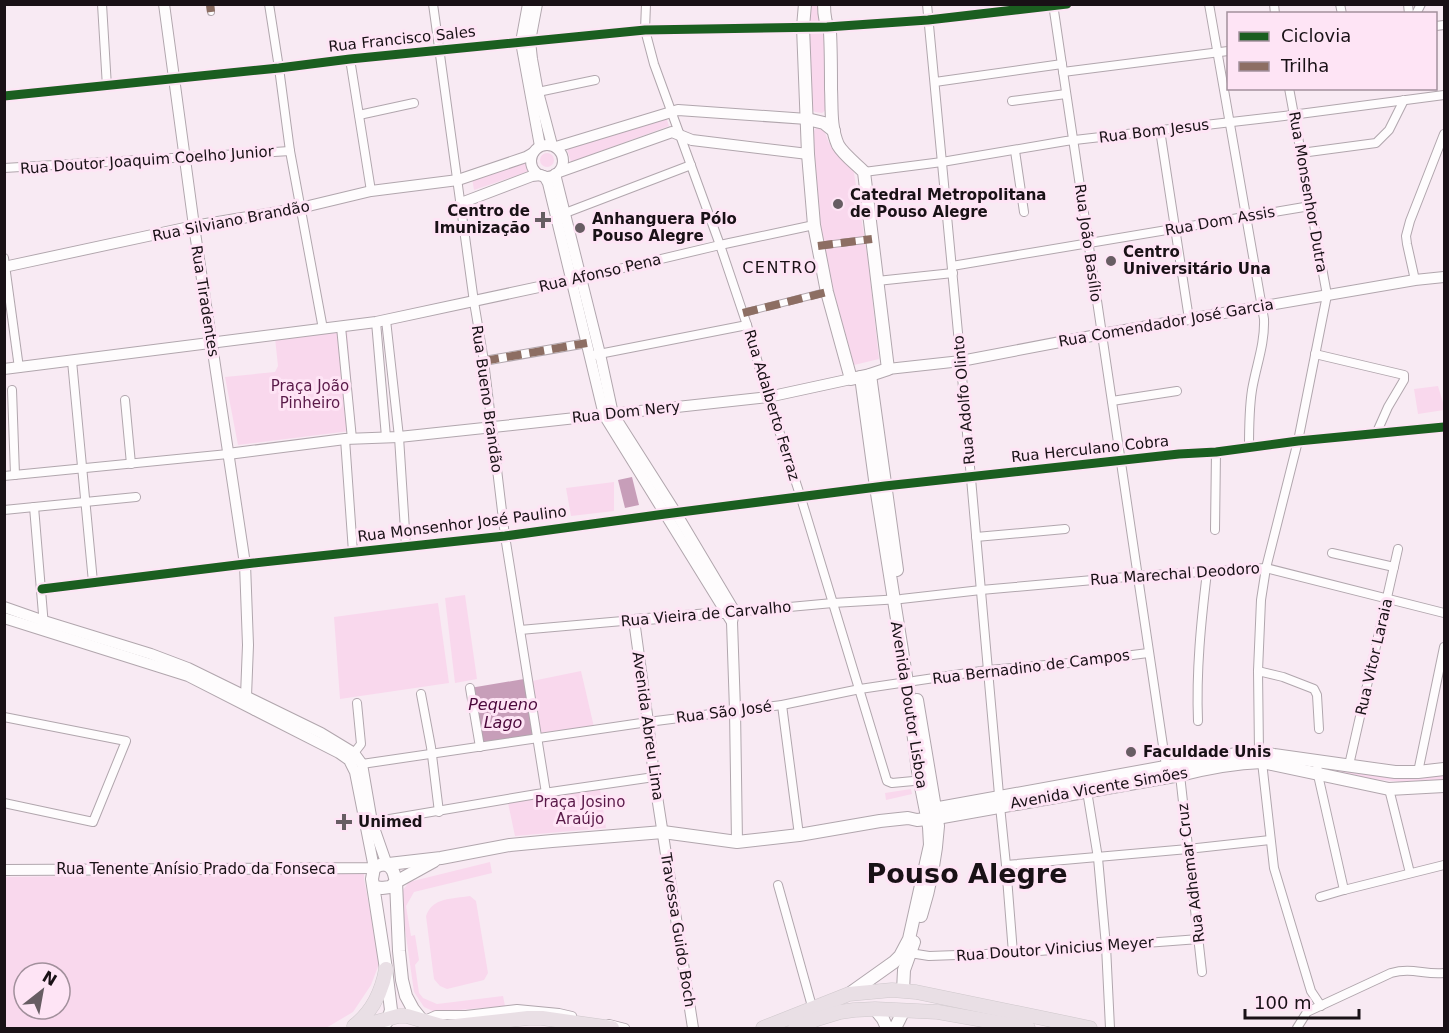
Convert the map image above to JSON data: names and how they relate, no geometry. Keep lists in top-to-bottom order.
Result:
{
  "streets": {
    "main road": ["Avenida Doutor Lisboa", "Avenida Vicente Simões"],
    "street": [
      "Rua Francisco Sales",
      "Rua Bom Jesus",
      "Rua Doutor Joaquim Coelho Junior",
      "Rua Monsenhor Dutra",
      "Rua Silviano Brandão",
      "Rua Dom Assis",
      "Rua João Basílio",
      "Rua Afonso Pena",
      "Rua Tiradentes",
      "Rua Comendador José Garcia",
      "Rua Bueno Brandão",
      "Rua Adolfo Olinto",
      "Rua Adalberto Ferraz",
      "Rua Dom Nery",
      "Rua Herculano Cobra",
      "Rua Monsenhor José Paulino",
      "Rua Marechal Deodoro",
      "Rua Vieira de Carvalho",
      "Rua Vitor Laraia",
      "Rua Bernadino de Campos",
      "Rua São José",
      "Avenida Abreu Lima",
      "Rua Tenente Anísio Prado da Fonseca",
      "Rua Adhemar Cruz",
      "Travessa Guido Boch",
      "Rua Doutor Vinicius Meyer"
    ]
  },
  "crossings": [
    ["Rua Francisco Sales", "Rua João Basílio"],
    ["Rua Francisco Sales", "Rua Tiradentes"],
    ["Rua Francisco Sales", "Rua Bueno Brandão"],
    ["Rua Francisco Sales", "Rua Adolfo Olinto"],
    ["Rua Francisco Sales", "Rua Adalberto Ferraz"],
    ["Rua Francisco Sales", "Avenida Doutor Lisboa"],
    ["Rua Bom Jesus", "Rua Monsenhor Dutra"],
    ["Rua Bom Jesus", "Rua João Basílio"],
    ["Rua Bom Jesus", "Rua Adolfo Olinto"],
    ["Rua Doutor Joaquim Coelho Junior", "Rua Tiradentes"],
    ["Rua Monsenhor Dutra", "Rua Dom Assis"],
    ["Rua Monsenhor Dutra", "Rua Comendador José Garcia"],
    ["Rua Silviano Brandão", "Rua Tiradentes"],
    ["Rua Silviano Brandão", "Rua Bueno Brandão"],
    ["Rua Dom Assis", "Rua João Basílio"],
    ["Rua Dom Assis", "Rua Adolfo Olinto"],
    ["Rua João Basílio", "Rua Comendador José Garcia"],
    ["Rua João Basílio", "Rua Herculano Cobra"],
    ["Rua João Basílio", "Rua Marechal Deodoro"],
    ["Rua João Basílio", "Rua Bernadino de Campos"],
    ["Rua João Basílio", "Avenida Vicente Simões"],
    ["Rua Afonso Pena", "Rua Bueno Brandão"],
    ["Rua Afonso Pena", "Rua Adalberto Ferraz"],
    ["Rua Afonso Pena", "Avenida Doutor Lisboa"],
    ["Rua Tiradentes", "Rua Monsenhor José Paulino"],
    ["Rua Comendador José Garcia", "Rua Adolfo Olinto"],
    ["Rua Bueno Brandão", "Rua Dom Nery"],
    ["Rua Bueno Brandão", "Rua Monsenhor José Paulino"],
    ["Rua Bueno Brandão", "Rua Vieira de Carvalho"],
    ["Rua Bueno Brandão", "Rua São José"],
    ["Rua Adolfo Olinto", "Rua Herculano Cobra"],
    ["Rua Adolfo Olinto", "Rua Marechal Deodoro"],
    ["Rua Adolfo Olinto", "Rua Bernadino de Campos"],
    ["Rua Adolfo Olinto", "Avenida Vicente Simões"],
    ["Rua Adolfo Olinto", "Rua Doutor Vinicius Meyer"],
    ["Rua Adalberto Ferraz", "Rua Dom Nery"],
    ["Rua Adalberto Ferraz", "Rua Monsenhor José Paulino"],
    ["Rua Adalberto Ferraz", "Rua Vieira de Carvalho"],
    ["Rua Adalberto Ferraz", "Avenida Doutor Lisboa"],
    ["Rua Adalberto Ferraz", "Rua São José"],
    ["Rua Dom Nery", "Avenida Doutor Lisboa"],
    ["Rua Herculano Cobra", "Rua Monsenhor José Paulino"],
    ["Rua Herculano Cobra", "Avenida Doutor Lisboa"],
    ["Rua Monsenhor José Paulino", "Avenida Doutor Lisboa"],
    ["Rua Marechal Deodoro", "Rua Vieira de Carvalho"],
    ["Rua Marechal Deodoro", "Rua Vitor Laraia"],
    ["Rua Marechal Deodoro", "Avenida Doutor Lisboa"],
    ["Rua Vieira de Carvalho", "Avenida Doutor Lisboa"],
    ["Rua Vieira de Carvalho", "Avenida Abreu Lima"],
    ["Rua Vitor Laraia", "Avenida Vicente Simões"],
    ["Rua Bernadino de Campos", "Avenida Doutor Lisboa"],
    ["Rua Bernadino de Campos", "Rua São José"],
    ["Avenida Doutor Lisboa", "Rua São José"],
    ["Avenida Doutor Lisboa", "Avenida Vicente Simões"],
    ["Avenida Doutor Lisboa", "Rua Doutor Vinicius Meyer"],
    ["Rua São José", "Avenida Abreu Lima"],
    ["Avenida Abreu Lima", "Avenida Vicente Simões"],
    ["Avenida Abreu Lima", "Travessa Guido Boch"],
    ["Avenida Vicente Simões", "Rua Adhemar Cruz"],
    ["Avenida Vicente Simões", "Travessa Guido Boch"],
    ["Rua Adhemar Cruz", "Rua Doutor Vinicius Meyer"]
  ],
  "districts": ["CENTRO", "Pouso Alegre"],
  "water": ["Pequeno Lago"],
  "parks": ["Praça João Pinheiro", "Praça Josino Araújo"],
  "places": {
    "other": [
      "Catedral Metropolitana de Pouso Alegre",
      "Anhanguera Pólo Pouso Alegre",
      "Centro Universitário Una",
      "Faculdade Unis"
    ],
    "health": ["Centro de Imunização", "Unimed"]
  },
  "legend": ["Ciclovia", "Trilha"],
  "scale_bar": "100 m",
  "north": "top right"
}
